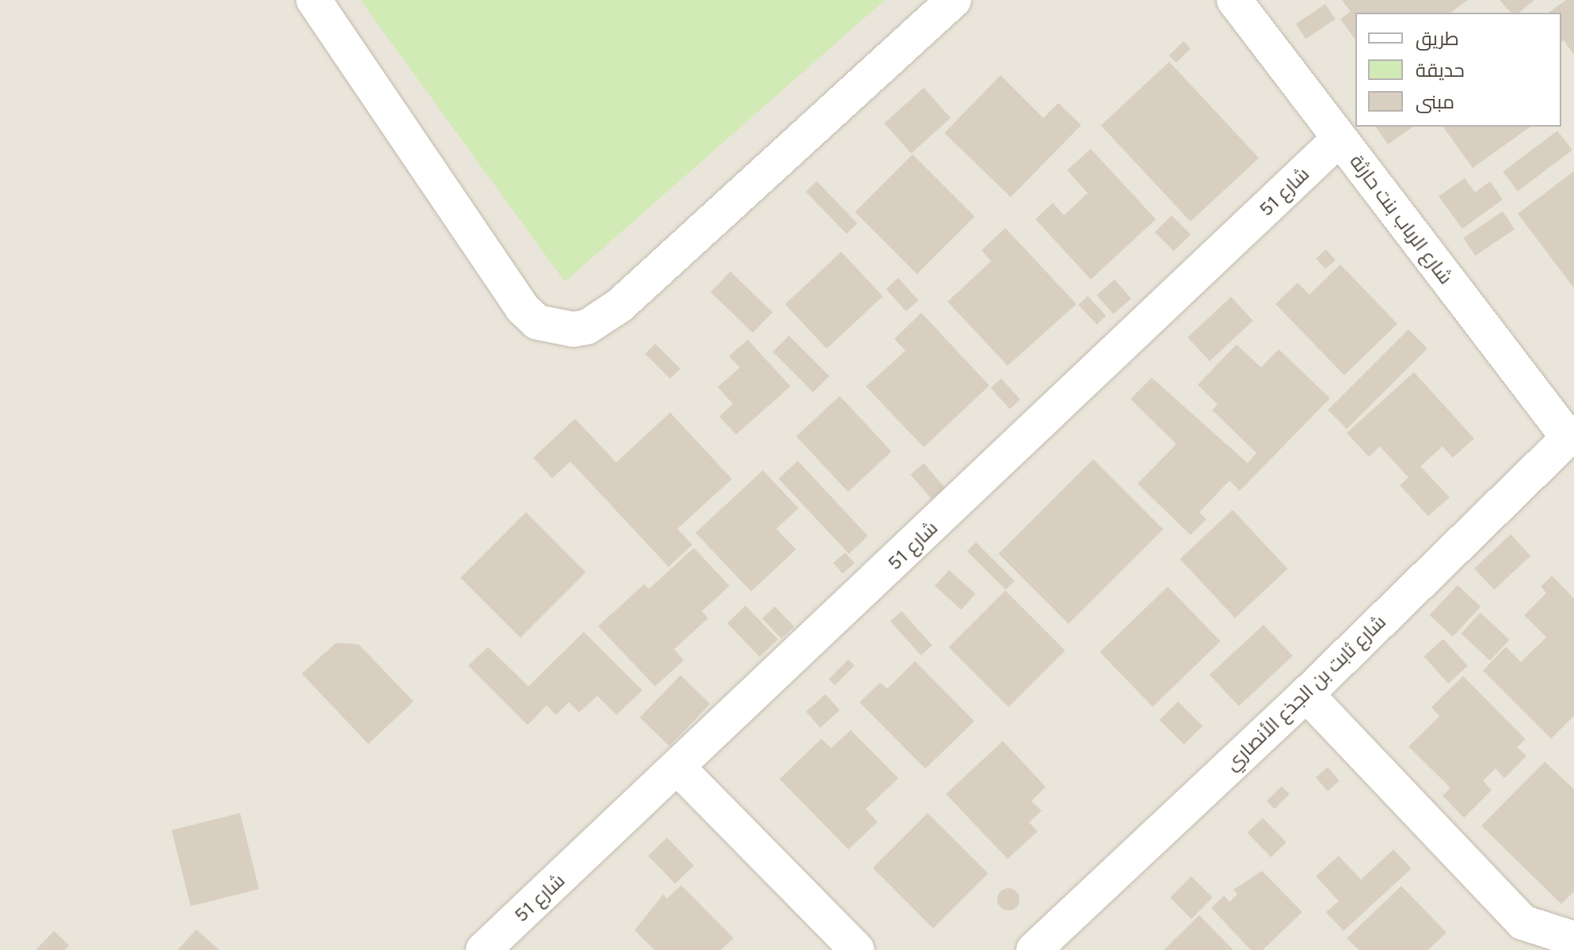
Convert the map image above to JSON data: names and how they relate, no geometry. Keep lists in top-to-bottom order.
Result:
{
  "streets": {
    "street": ["شارع 51", "شارع الرباب بنت حارثة", "شارع ثابت بن الجذع الأنصاري"]
  },
  "crossings": [
    ["شارع 51", "شارع الرباب بنت حارثة"],
    ["شارع الرباب بنت حارثة", "شارع ثابت بن الجذع الأنصاري"]
  ],
  "legend": ["طريق", "حديقة", "مبنى"]
}
